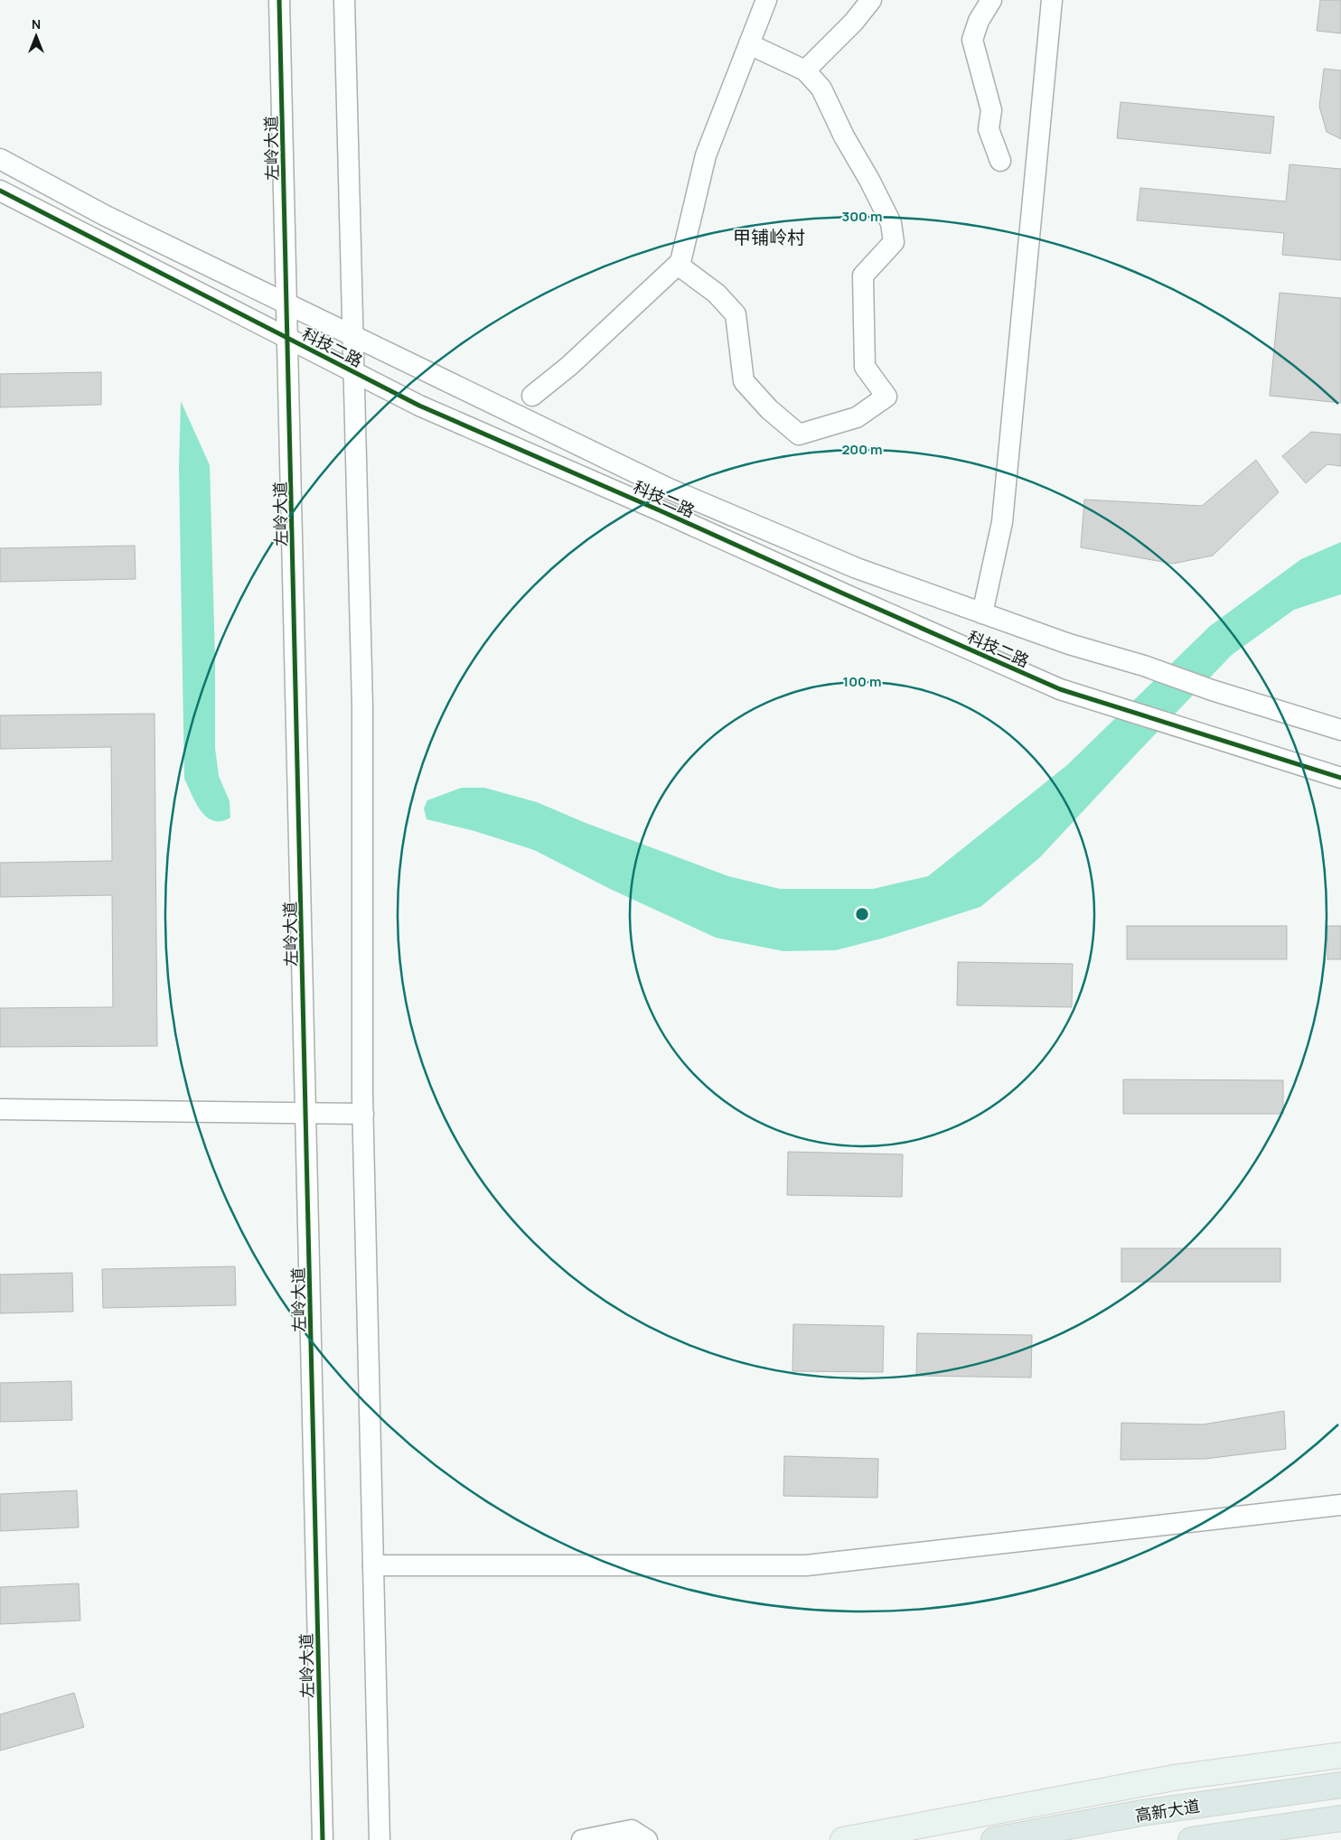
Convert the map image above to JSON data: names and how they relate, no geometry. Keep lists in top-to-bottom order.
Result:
{
  "streets": {
    "highway": ["高新大道"],
    "street": ["左岭大道", "科技二路"]
  },
  "crossings": [
    ["左岭大道", "科技二路"]
  ],
  "districts": ["甲铺岭村"],
  "north": "top",
  "rings": ["300 m", "200 m", "100 m"]
}
